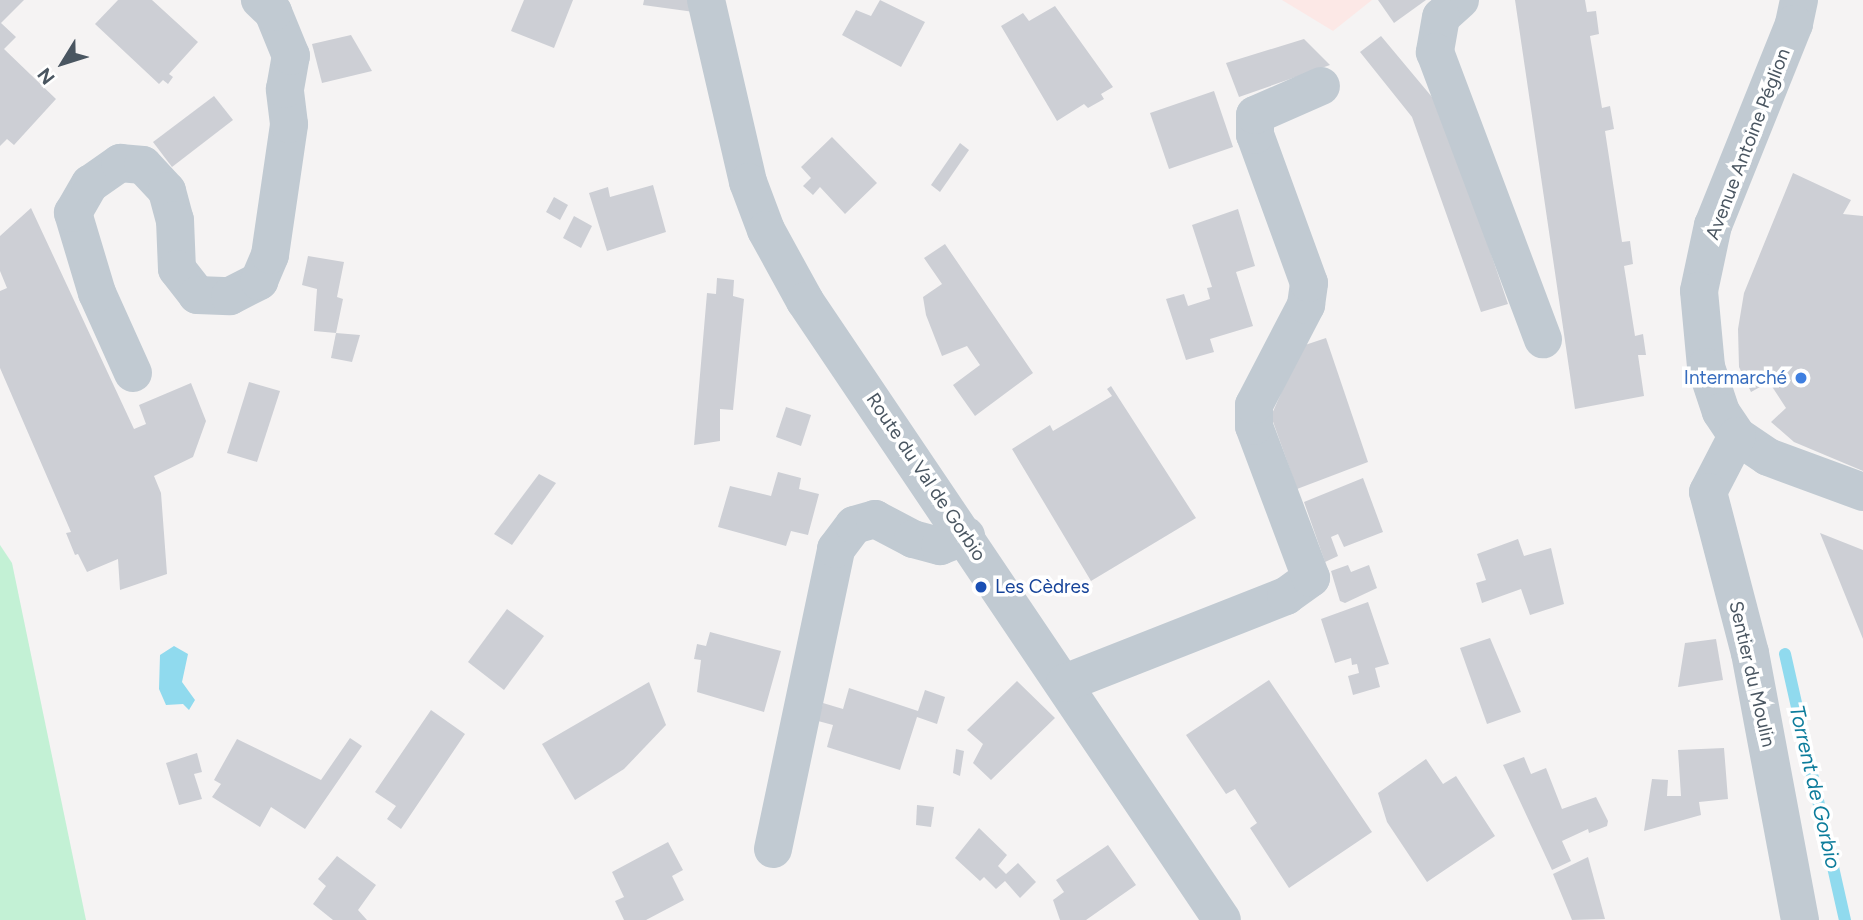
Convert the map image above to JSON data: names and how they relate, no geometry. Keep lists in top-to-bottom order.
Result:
{
  "streets": {
    "street": ["Avenue Antoine Péglion", "Route du Val de Gorbio", "Sentier du Moulin"]
  },
  "crossings": [
    ["Avenue Antoine Péglion", "Sentier du Moulin"]
  ],
  "water": ["Torrent de Gorbio"],
  "places": ["Intermarché", "Les Cèdres"],
  "north": "bottom left"
}
